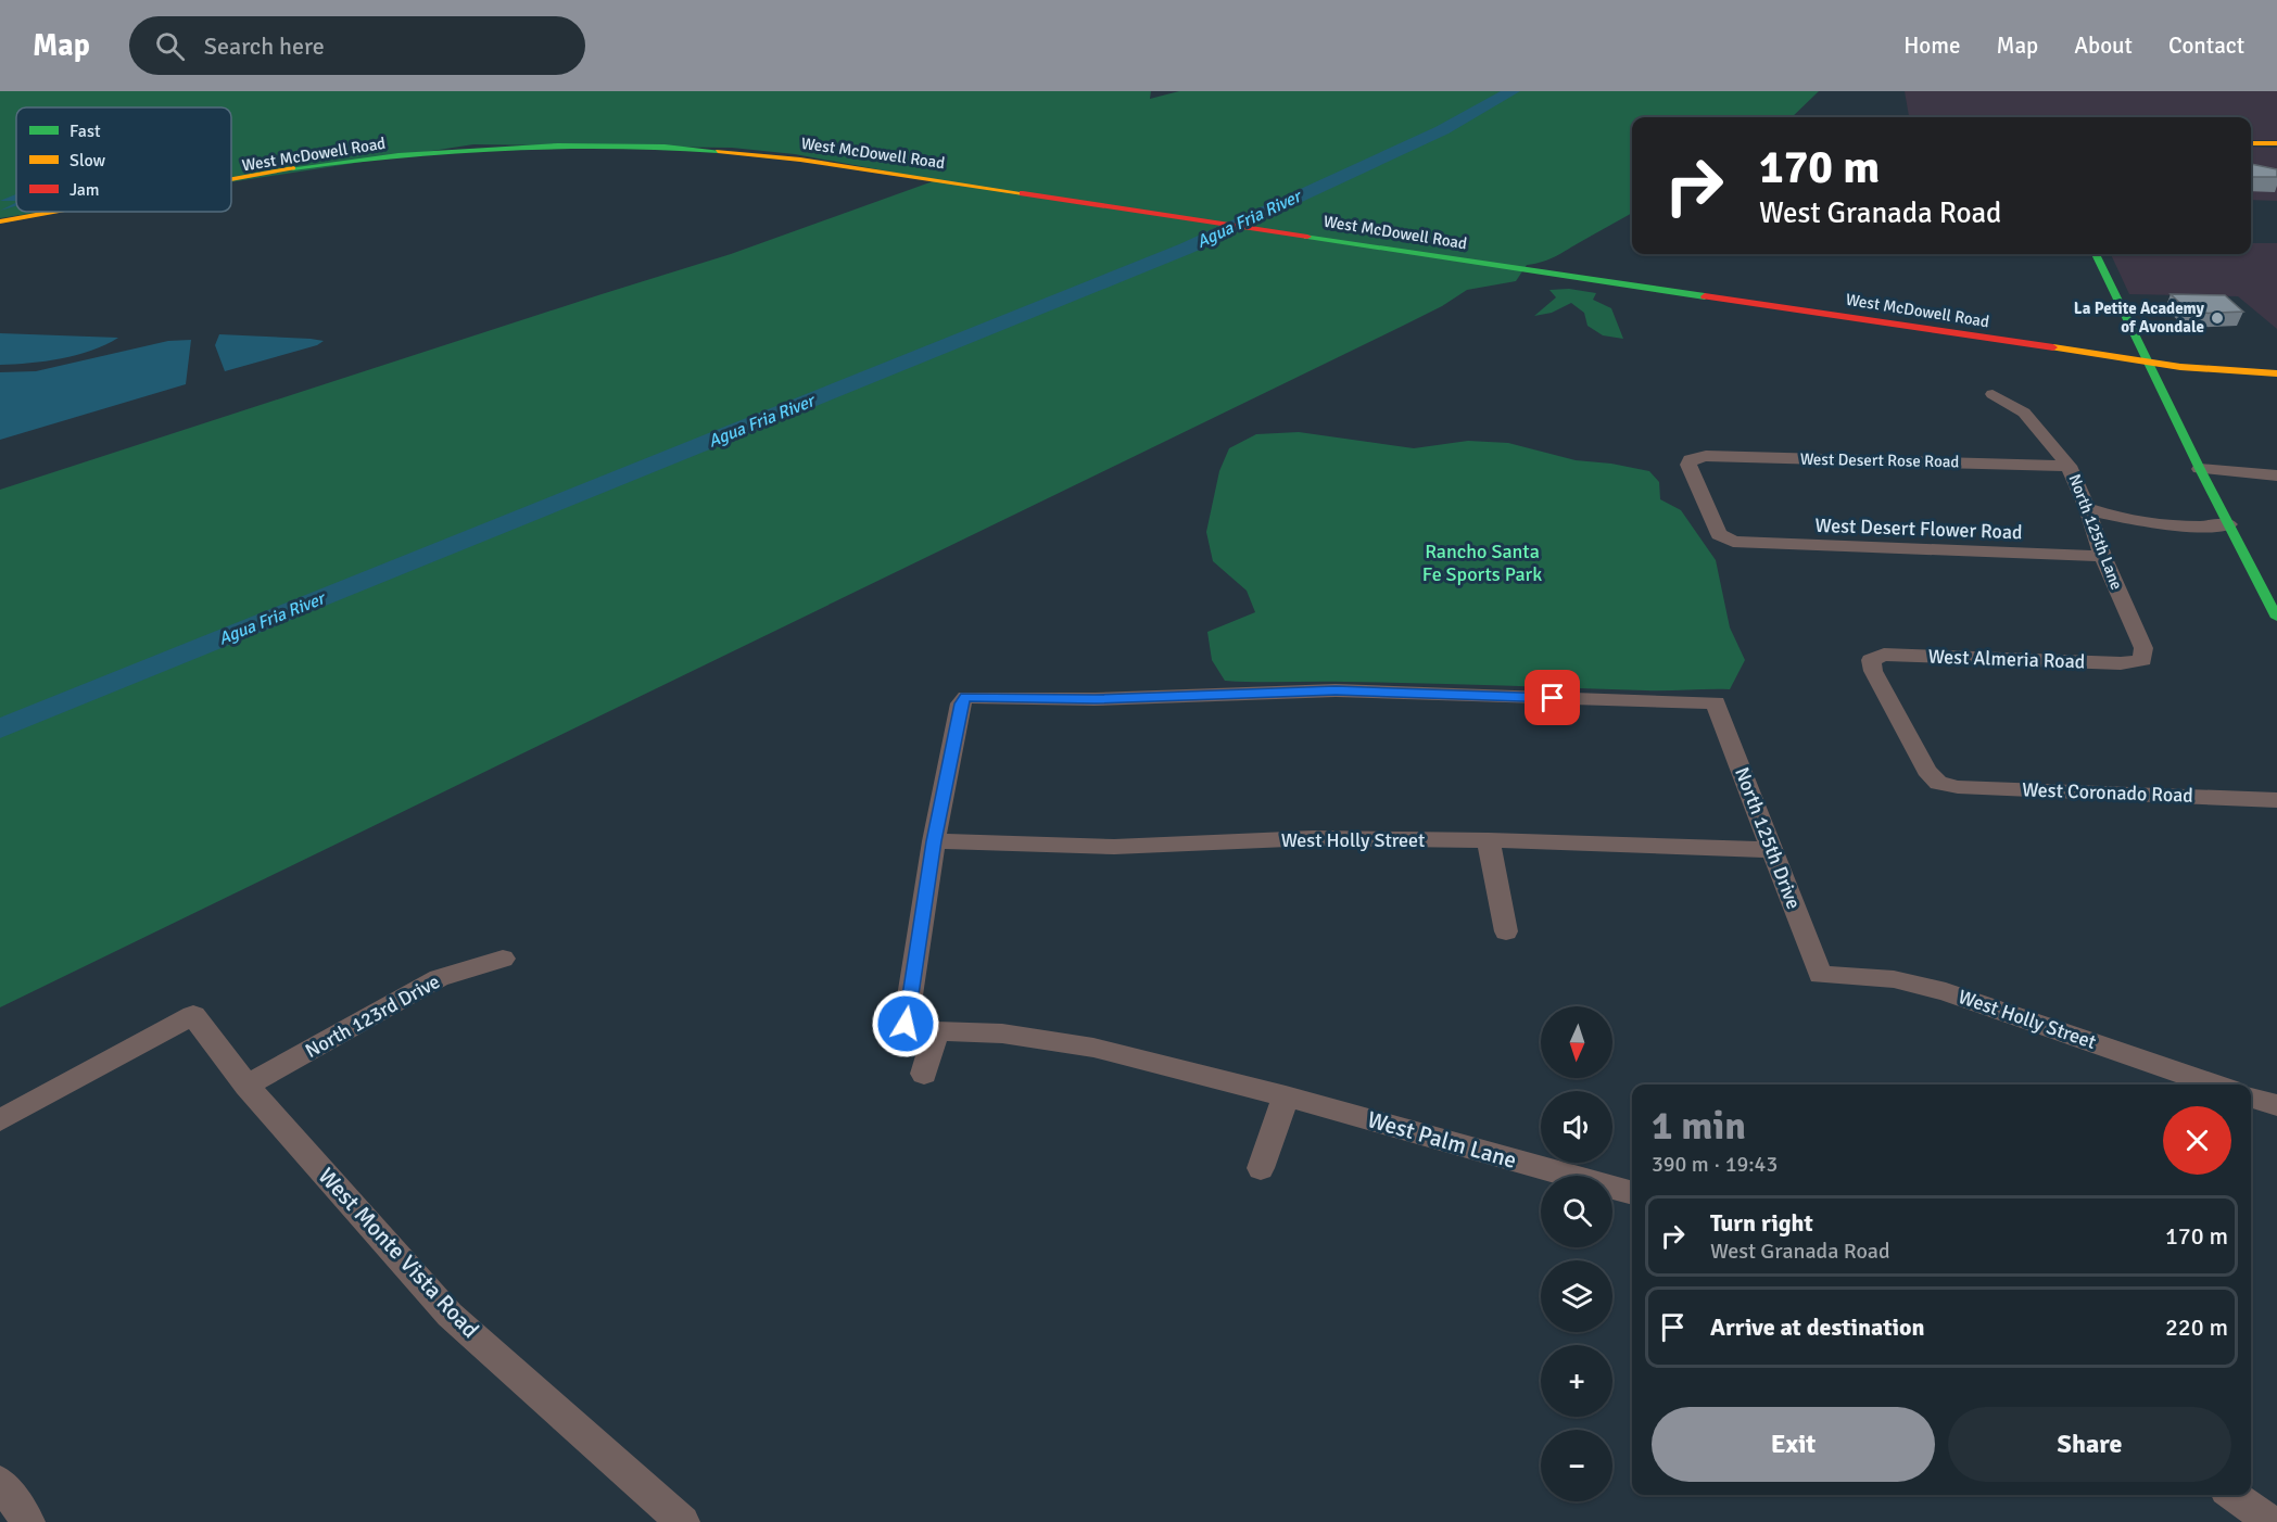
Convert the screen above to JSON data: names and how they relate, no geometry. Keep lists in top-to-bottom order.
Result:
{
  "streets": {
    "main road": ["West McDowell Road"],
    "street": [
      "West Desert Rose Road",
      "West Desert Flower Road",
      "North 125th Lane",
      "West Almeria Road",
      "West Coronado Road",
      "North 125th Drive",
      "West Holly Street",
      "North 123rd Drive",
      "West Palm Lane",
      "West Monte Vista Road"
    ]
  },
  "crossings": [
    ["West Desert Rose Road", "West Desert Flower Road"],
    ["West Desert Rose Road", "North 125th Lane"],
    ["West Desert Flower Road", "North 125th Lane"],
    ["North 125th Lane", "West Almeria Road"],
    ["West Almeria Road", "West Coronado Road"],
    ["North 125th Drive", "West Holly Street"],
    ["North 125th Drive", "West Palm Lane"],
    ["West Holly Street", "West Palm Lane"],
    ["North 123rd Drive", "West Monte Vista Road"]
  ],
  "water": ["Agua Fria River"],
  "parks": ["Rancho Santa Fe Sports Park"],
  "places": ["La Petite Academy of Avondale"],
  "legend": ["Fast", "Slow", "Jam"],
  "north": "bottom",
  "page": {
    "header": "Map",
    "search": "Search here",
    "nav": [
      "Home",
      "Map",
      "About",
      "Contact"
    ],
    "turn": ["170 m", "West Granada Road"],
    "map_buttons": ["+", "−"],
    "heading": ["1 min", "390 m · 19:43"],
    "list": [
      {
        "name": "Turn right",
        "note": "West Granada Road",
        "value": "170 m"
      },
      {
        "name": "Arrive at destination",
        "value": "220 m"
      }
    ],
    "buttons": ["Exit", "Share"]
  }
}
